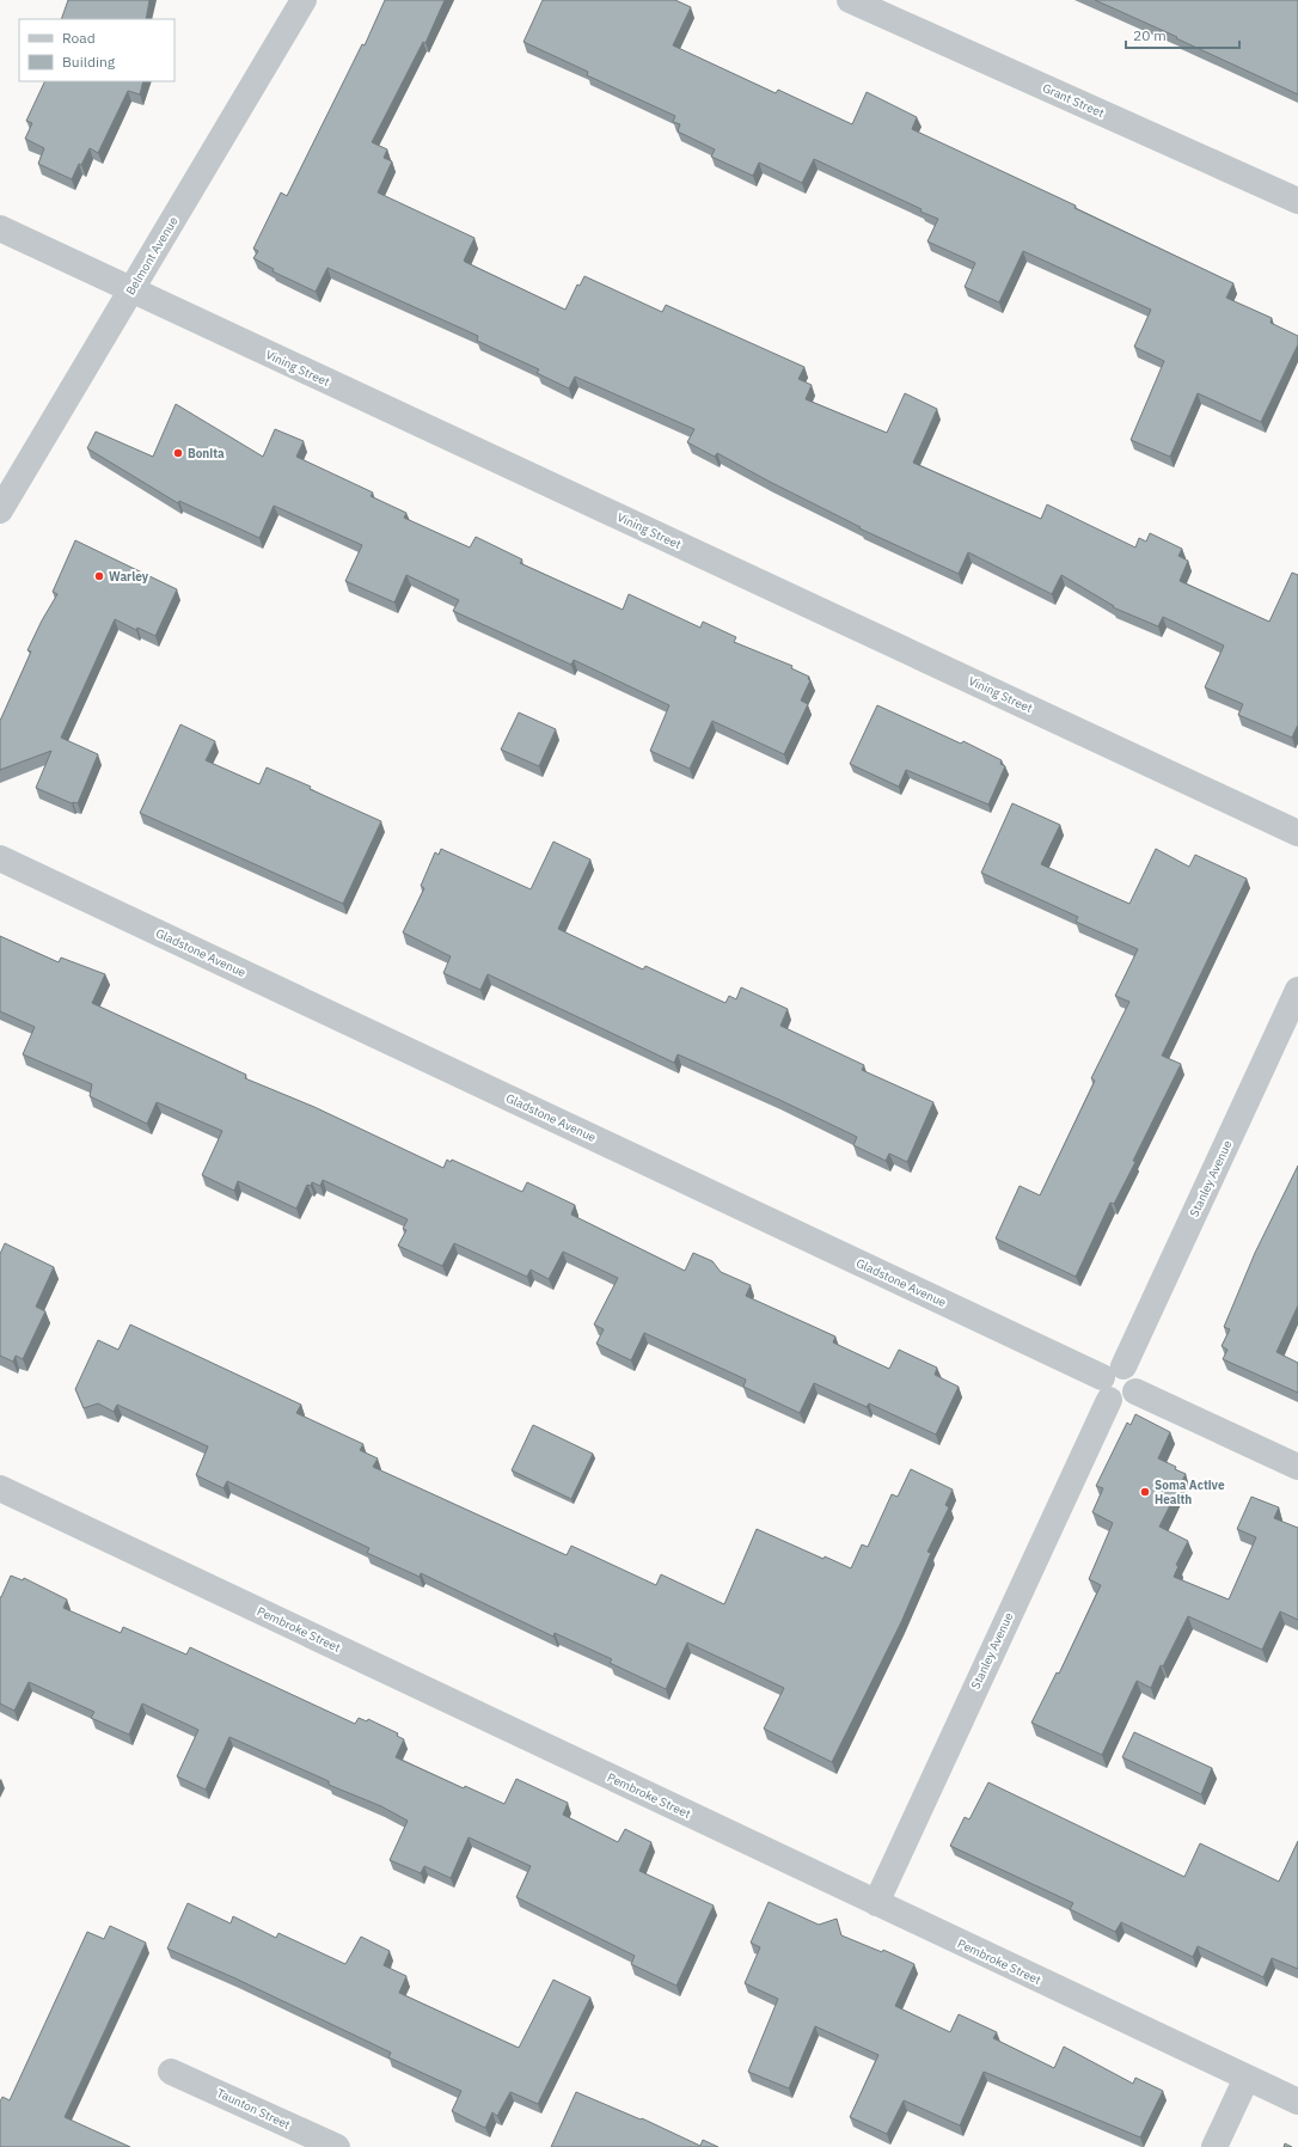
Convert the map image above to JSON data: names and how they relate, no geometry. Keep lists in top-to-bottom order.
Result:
{
  "streets": {
    "street": [
      "Grant Street",
      "Belmont Avenue",
      "Vining Street",
      "Gladstone Avenue",
      "Stanley Avenue",
      "Pembroke Street",
      "Taunton Street"
    ]
  },
  "crossings": [
    ["Belmont Avenue", "Vining Street"],
    ["Gladstone Avenue", "Stanley Avenue"],
    ["Stanley Avenue", "Pembroke Street"]
  ],
  "places": ["Bonita", "Warley", "Soma Active Health"],
  "legend": ["Road", "Building"],
  "scale_bar": "20 m"
}
